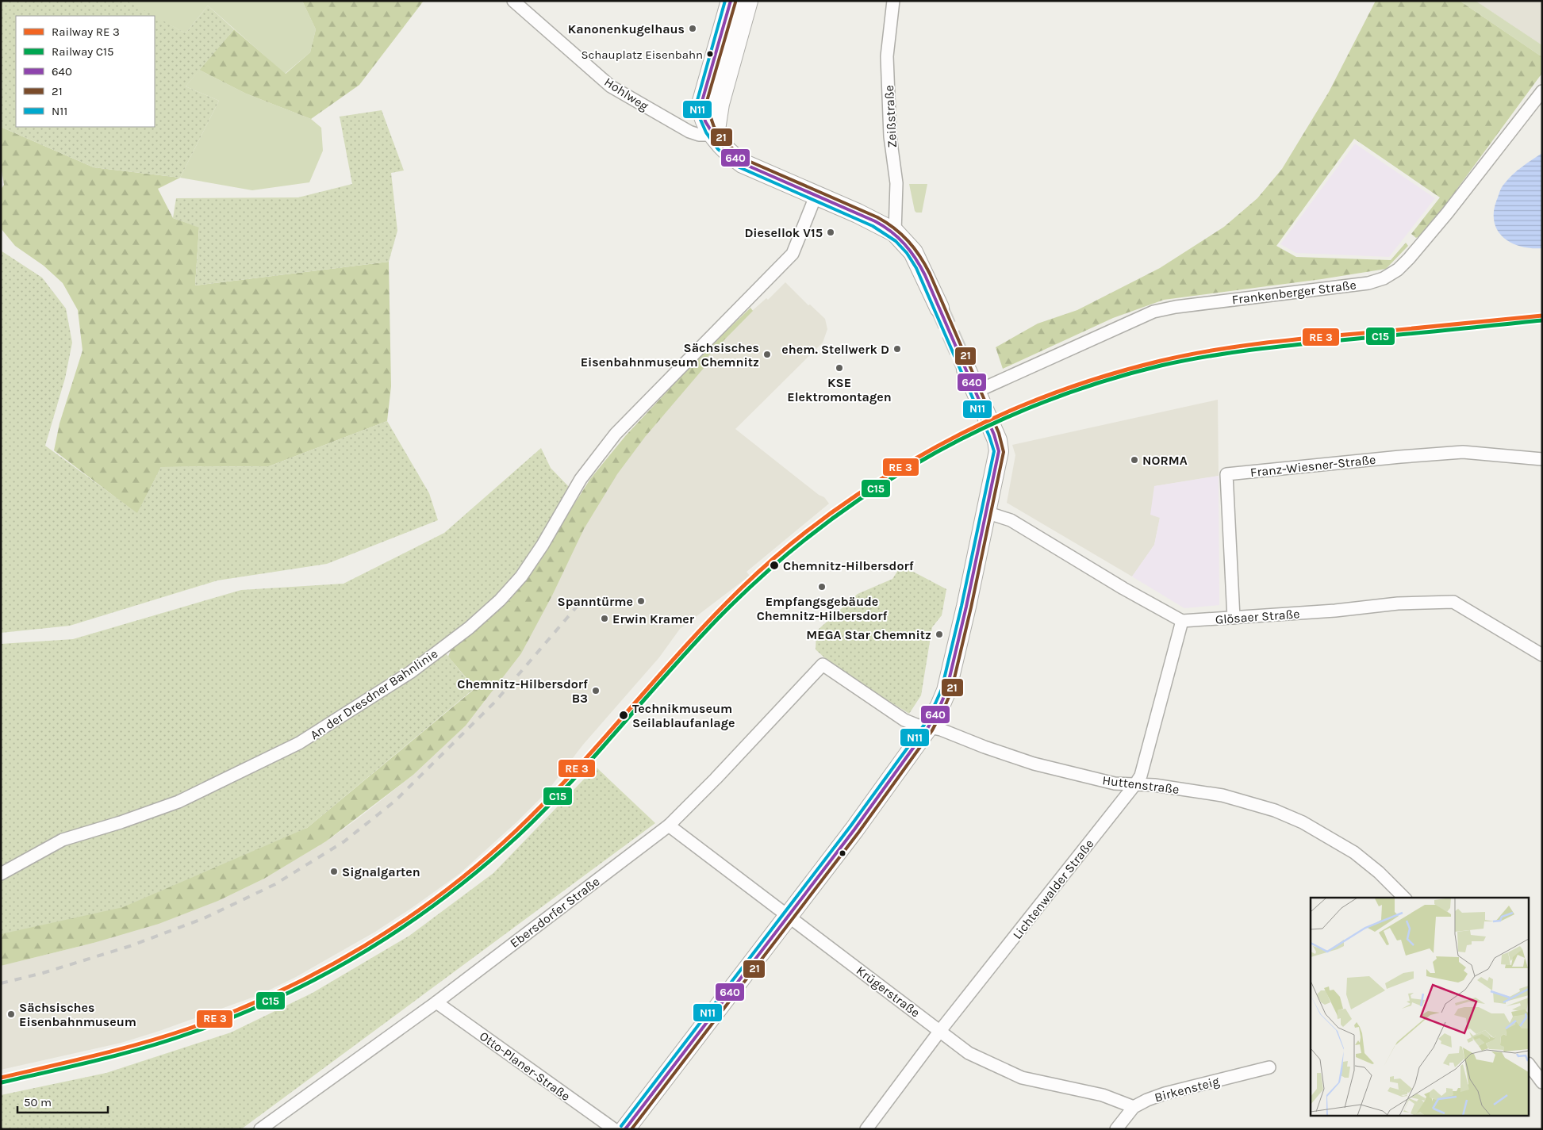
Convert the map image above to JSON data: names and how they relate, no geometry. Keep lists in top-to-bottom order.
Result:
{
  "streets": {
    "street": [
      "Hohlweg",
      "Zeißstraße",
      "Frankenberger Straße",
      "Franz-Wiesner-Straße",
      "Glösaer Straße",
      "An der Dresdner Bahnlinie",
      "Huttenstraße",
      "Lichtenwalder Straße",
      "Ebersdorfer Straße",
      "Krügerstraße",
      "Otto-Planer-Straße",
      "Birkensteig"
    ]
  },
  "crossings": [
    ["Franz-Wiesner-Straße", "Glösaer Straße"],
    ["Glösaer Straße", "Lichtenwalder Straße"],
    ["Huttenstraße", "Lichtenwalder Straße"],
    ["Huttenstraße", "Ebersdorfer Straße"],
    ["Lichtenwalder Straße", "Krügerstraße"],
    ["Ebersdorfer Straße", "Krügerstraße"],
    ["Ebersdorfer Straße", "Otto-Planer-Straße"],
    ["Krügerstraße", "Birkensteig"]
  ],
  "places": [
    "Kanonenkugelhaus",
    "Schauplatz Eisenbahn",
    "Diesellok V15",
    "ehem. Stellwerk D",
    "Sächsisches Eisenbahnmuseum Chemnitz",
    "KSE Elektromontagen",
    "NORMA",
    "Chemnitz-Hilbersdorf",
    "Empfangsgebäude Chemnitz-Hilbersdorf",
    "Spanntürme",
    "Erwin Kramer",
    "MEGA Star Chemnitz",
    "Chemnitz-Hilbersdorf B3",
    "Technikmuseum Seilablaufanlage",
    "Signalgarten",
    "Sächsisches Eisenbahnmuseum"
  ],
  "lines": [
    "transit line 640",
    "transit line N11",
    "transit line 21",
    "rail line C15"
  ],
  "legend": [
    "Railway RE 3",
    "Railway C15",
    "640",
    "21",
    "N11"
  ],
  "scale_bar": "50 m"
}
